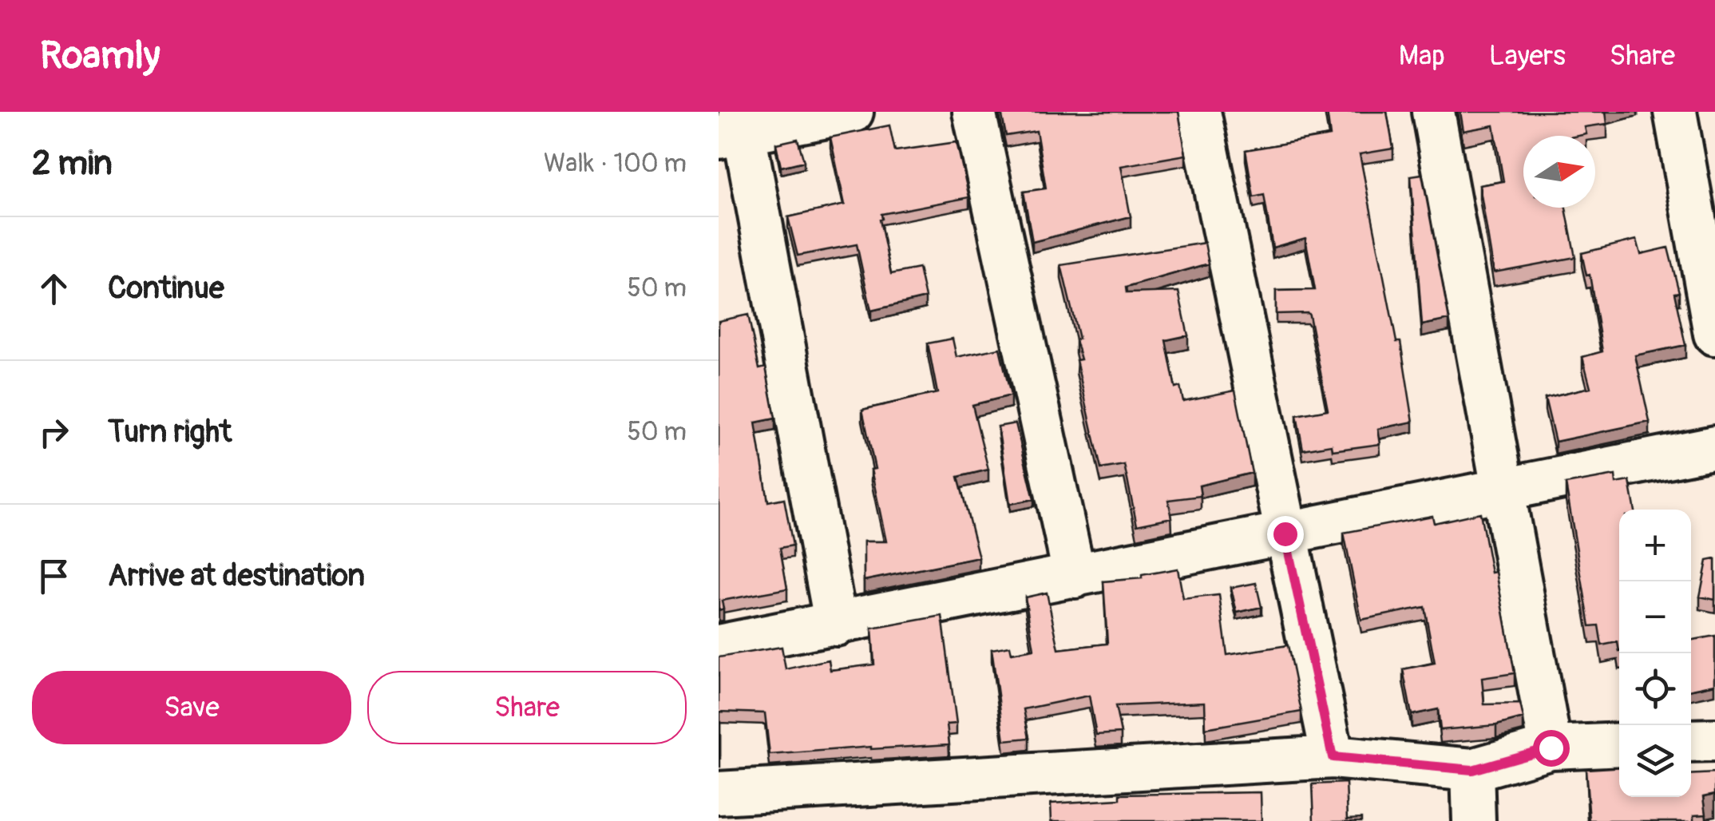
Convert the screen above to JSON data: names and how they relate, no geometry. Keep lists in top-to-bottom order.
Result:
{
  "north": "right",
  "page": {
    "header": "Roamly",
    "nav": ["Map", "Layers", "Share"],
    "heading": ["2 min", "Walk · 100 m"],
    "list": [
      ["Continue", "50 m"],
      ["Turn right", "50 m"],
      "Arrive at destination"
    ],
    "map_buttons": ["+", "−"],
    "buttons": ["Save", "Share"]
  }
}
